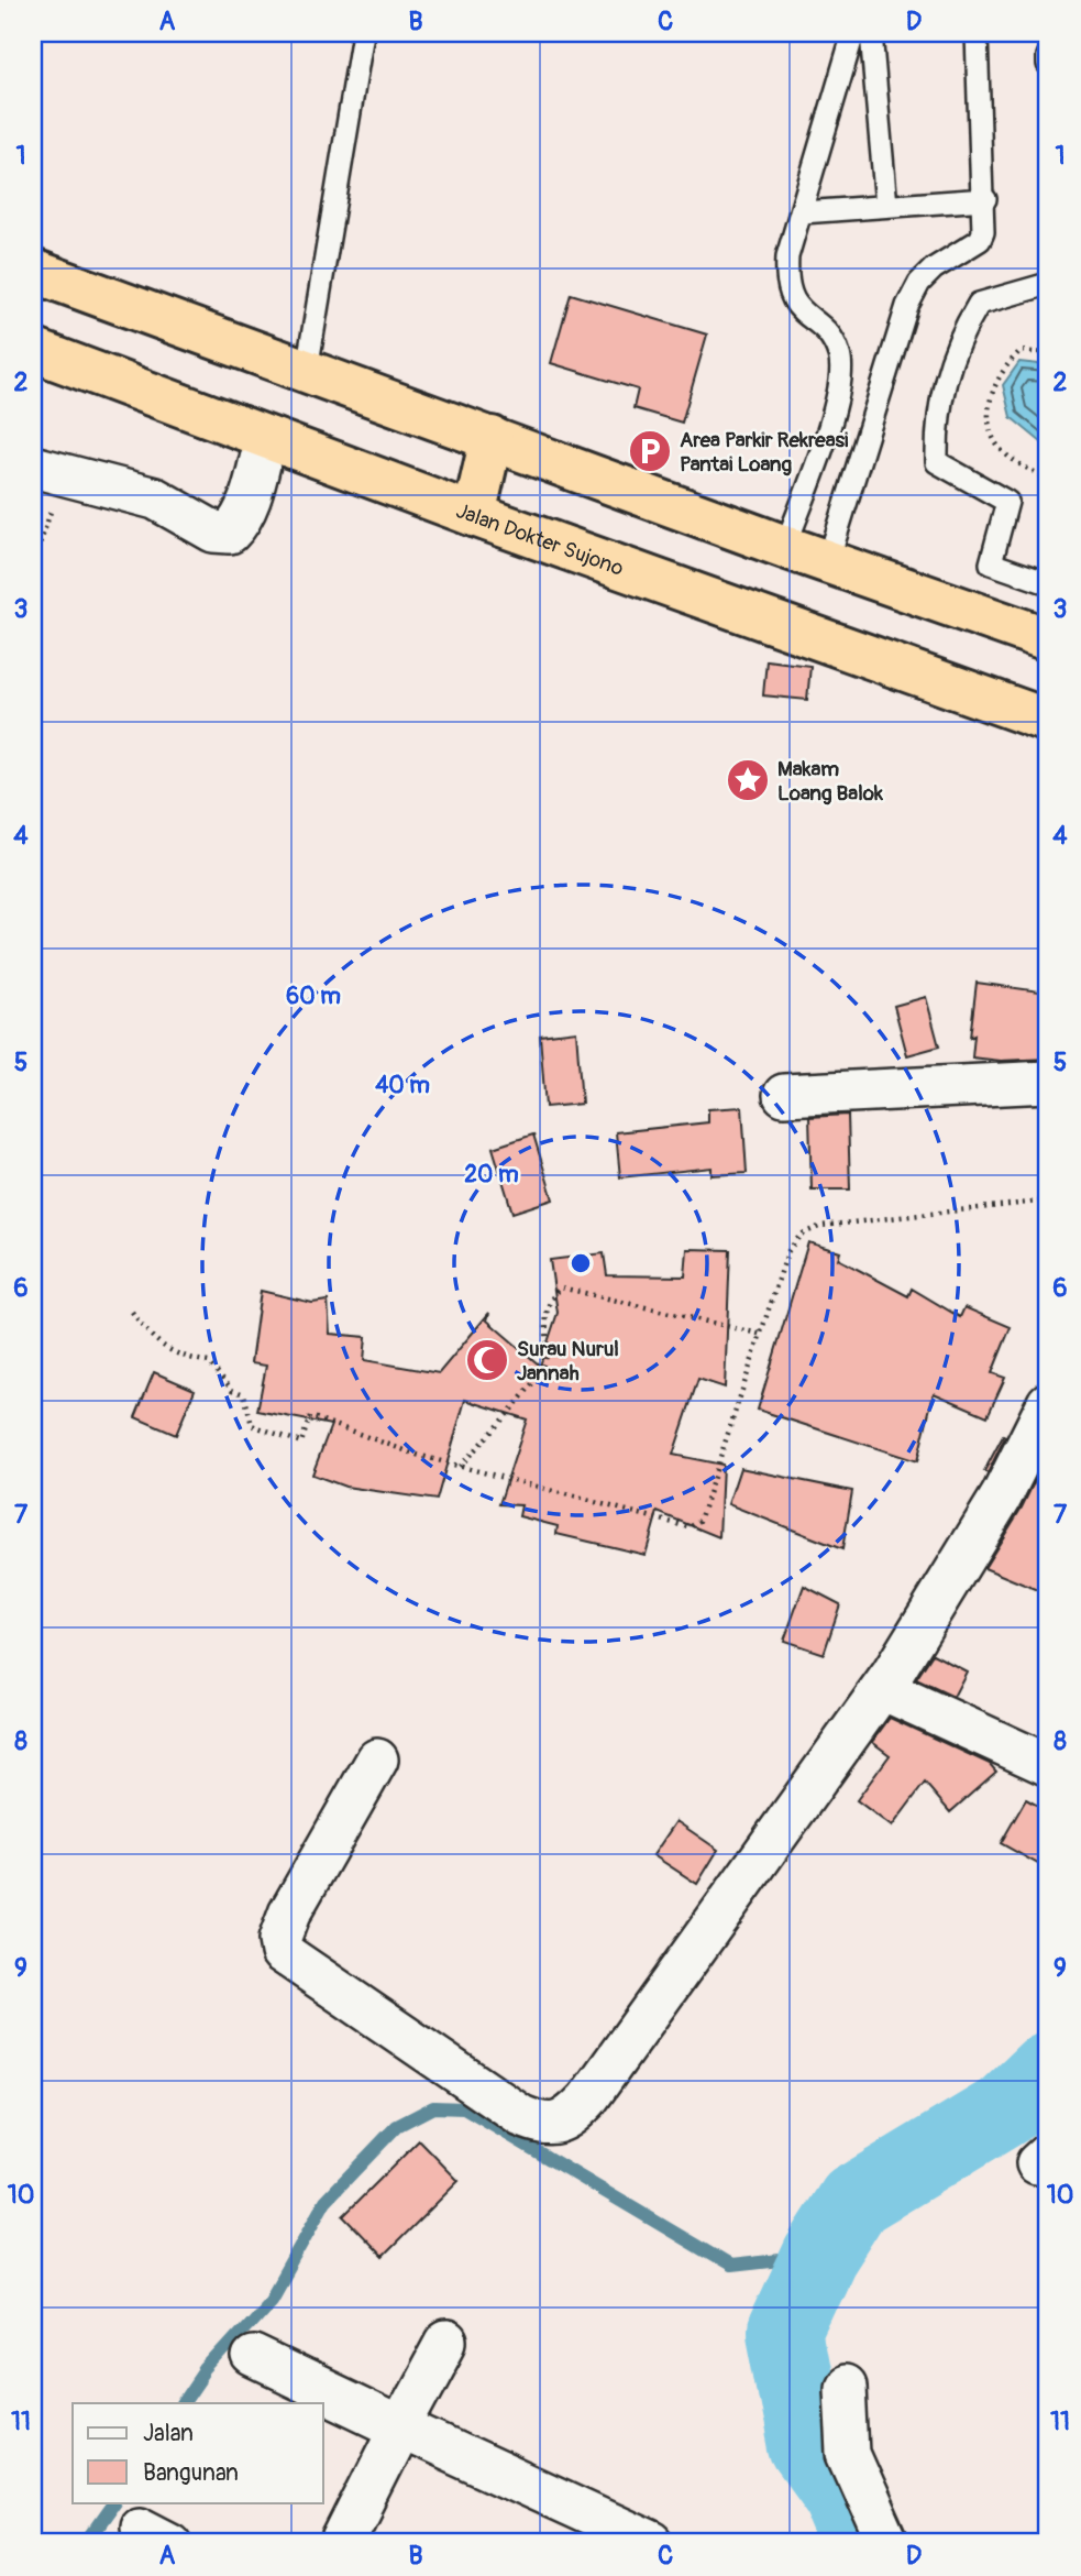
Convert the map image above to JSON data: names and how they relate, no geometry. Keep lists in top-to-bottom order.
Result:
{
  "streets": {
    "highway": ["Jalan Dokter Sujono"]
  },
  "places": {
    "parking": ["Area Parkir Rekreasi Pantai Loang"],
    "place": ["Makam Loang Balok"],
    "mosque": ["Surau Nurul Jannah"]
  },
  "legend": ["Jalan", "Bangunan"],
  "grid": {
    "columns": [
      "A",
      "B",
      "C",
      "D"
    ],
    "rows": [
      "1",
      "2",
      "3",
      "4",
      "5",
      "6",
      "7",
      "8",
      "9",
      "10",
      "11"
    ]
  },
  "rings": ["60 m", "40 m", "20 m"]
}
